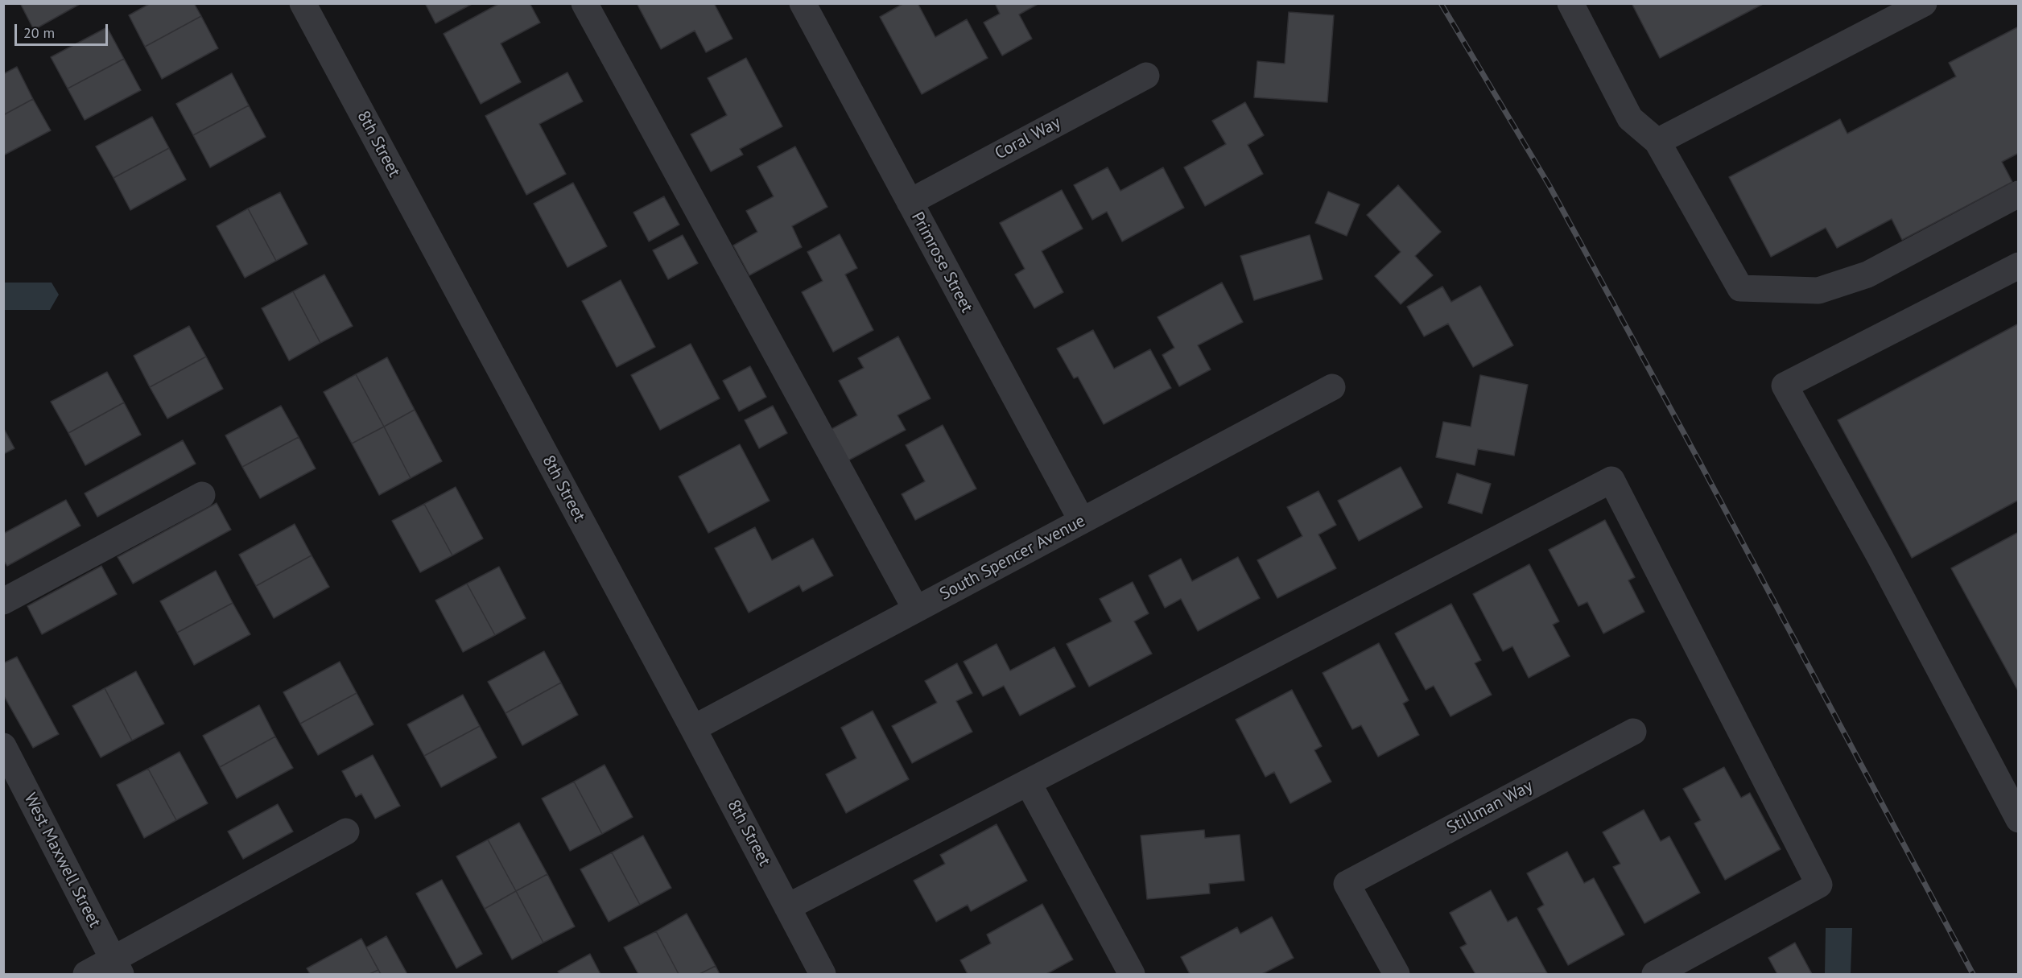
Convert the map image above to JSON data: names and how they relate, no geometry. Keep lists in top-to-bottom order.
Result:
{
  "streets": {
    "street": [
      "Coral Way",
      "8th Street",
      "Primrose Street",
      "South Spencer Avenue",
      "Stillman Way",
      "West Maxwell Street"
    ]
  },
  "crossings": [
    ["Coral Way", "Primrose Street"],
    ["8th Street", "South Spencer Avenue"],
    ["Primrose Street", "South Spencer Avenue"]
  ],
  "scale_bar": "20 m"
}
